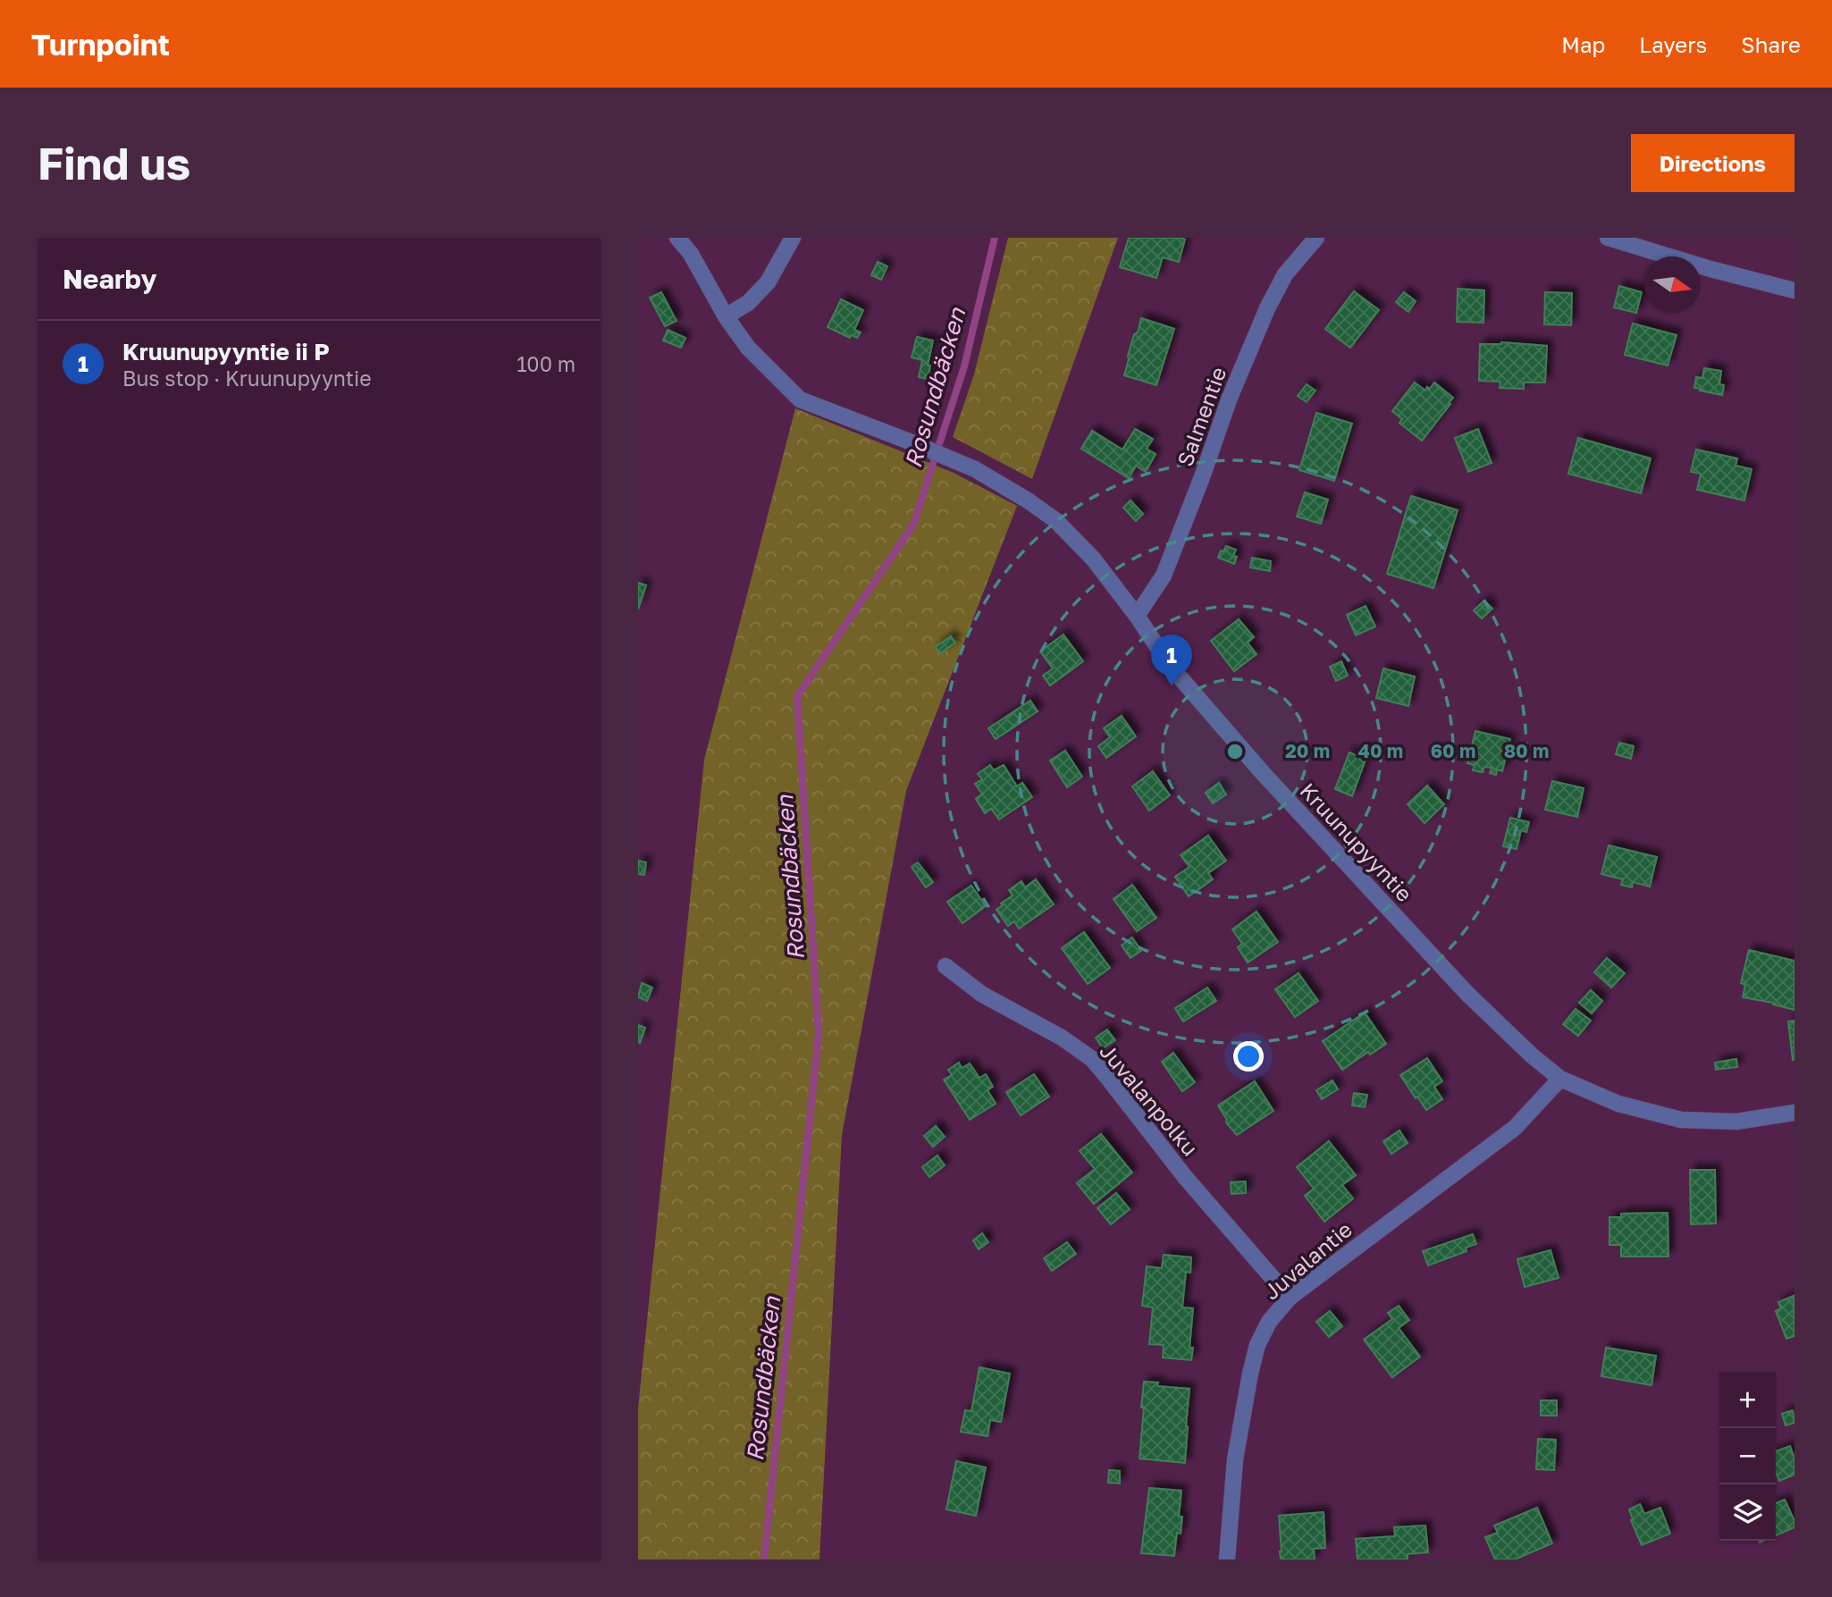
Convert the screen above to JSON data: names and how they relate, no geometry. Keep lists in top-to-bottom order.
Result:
{
  "streets": {
    "street": [
      "Salmentie",
      "Kruunupyyntie",
      "Juvalanpolku",
      "Juvalantie"
    ]
  },
  "crossings": [
    ["Salmentie", "Kruunupyyntie"],
    ["Kruunupyyntie", "Juvalantie"],
    ["Juvalanpolku", "Juvalantie"]
  ],
  "water": ["Rosundbäcken"],
  "north": "right",
  "page": {
    "header": "Turnpoint",
    "nav": ["Map", "Layers", "Share"],
    "buttons": "Directions",
    "title": "Find us",
    "heading": "Nearby",
    "list": [
      {
        "mark": "1",
        "name": "Kruunupyyntie ii P",
        "note": "Bus stop · Kruunupyyntie",
        "value": "100 m"
      }
    ],
    "pins": "1",
    "map_buttons": ["+", "−"]
  },
  "rings": [
    "20 m",
    "40 m",
    "60 m",
    "80 m"
  ]
}
